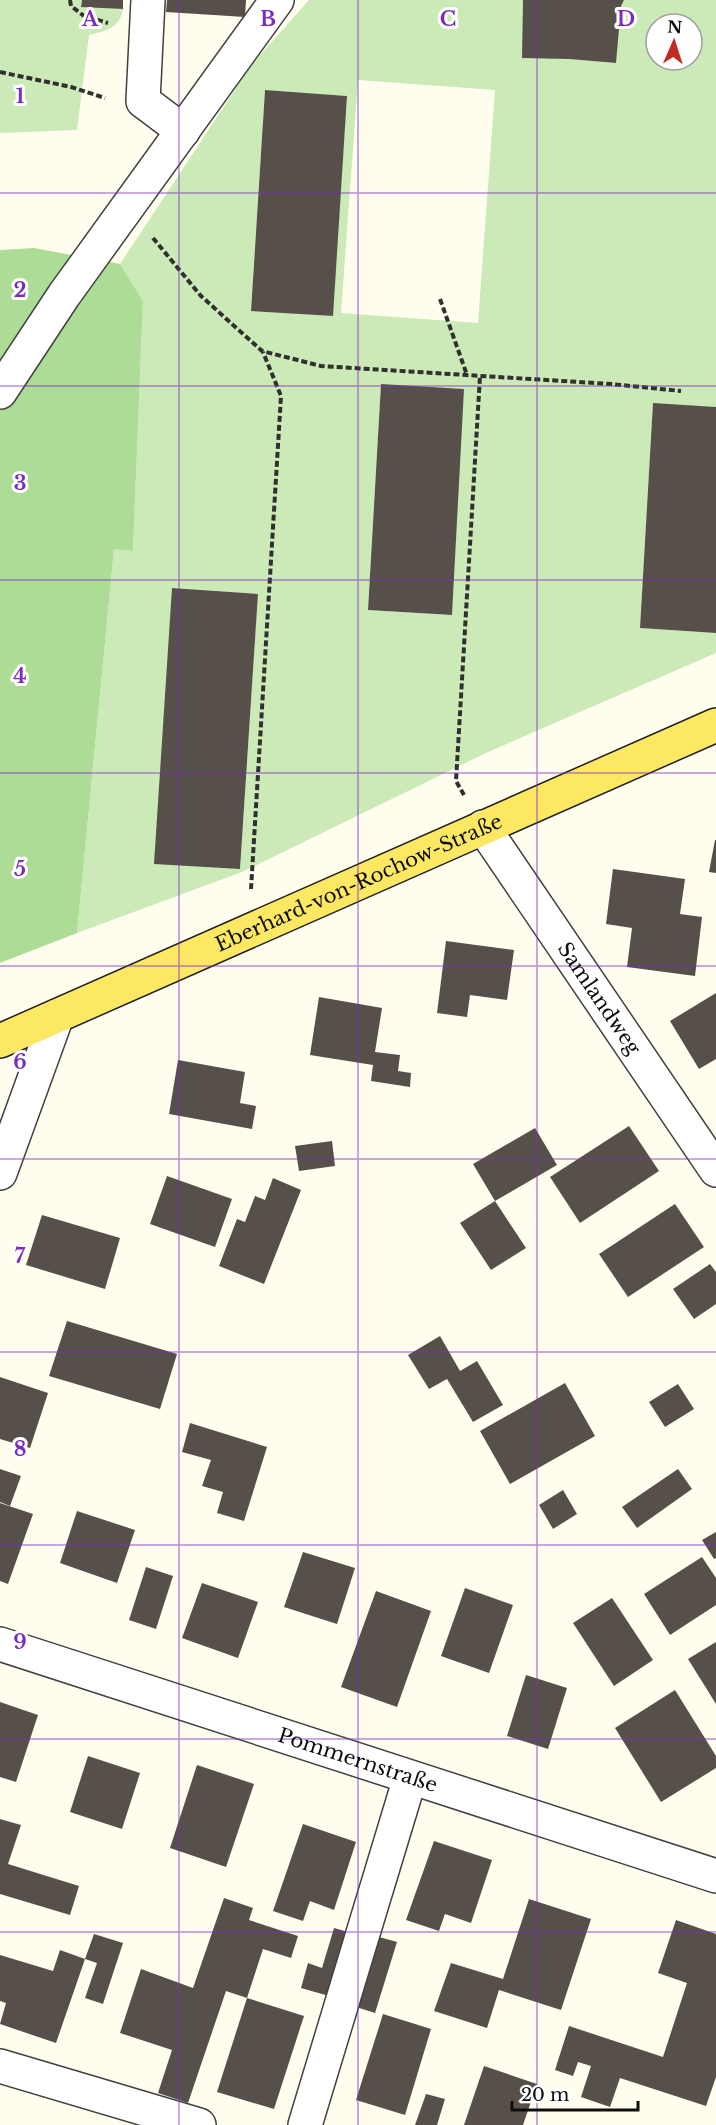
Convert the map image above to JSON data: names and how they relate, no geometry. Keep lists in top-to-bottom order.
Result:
{
  "streets": {
    "main road": ["Eberhard-von-Rochow-Straße"],
    "street": ["Samlandweg", "Pommernstraße"]
  },
  "crossings": [
    ["Eberhard-von-Rochow-Straße", "Samlandweg"]
  ],
  "scale_bar": "20 m",
  "north": "top",
  "grid": {
    "columns": [
      "A",
      "B",
      "C",
      "D"
    ],
    "rows": [
      "1",
      "2",
      "3",
      "4",
      "5",
      "6",
      "7",
      "8",
      "9"
    ]
  }
}
